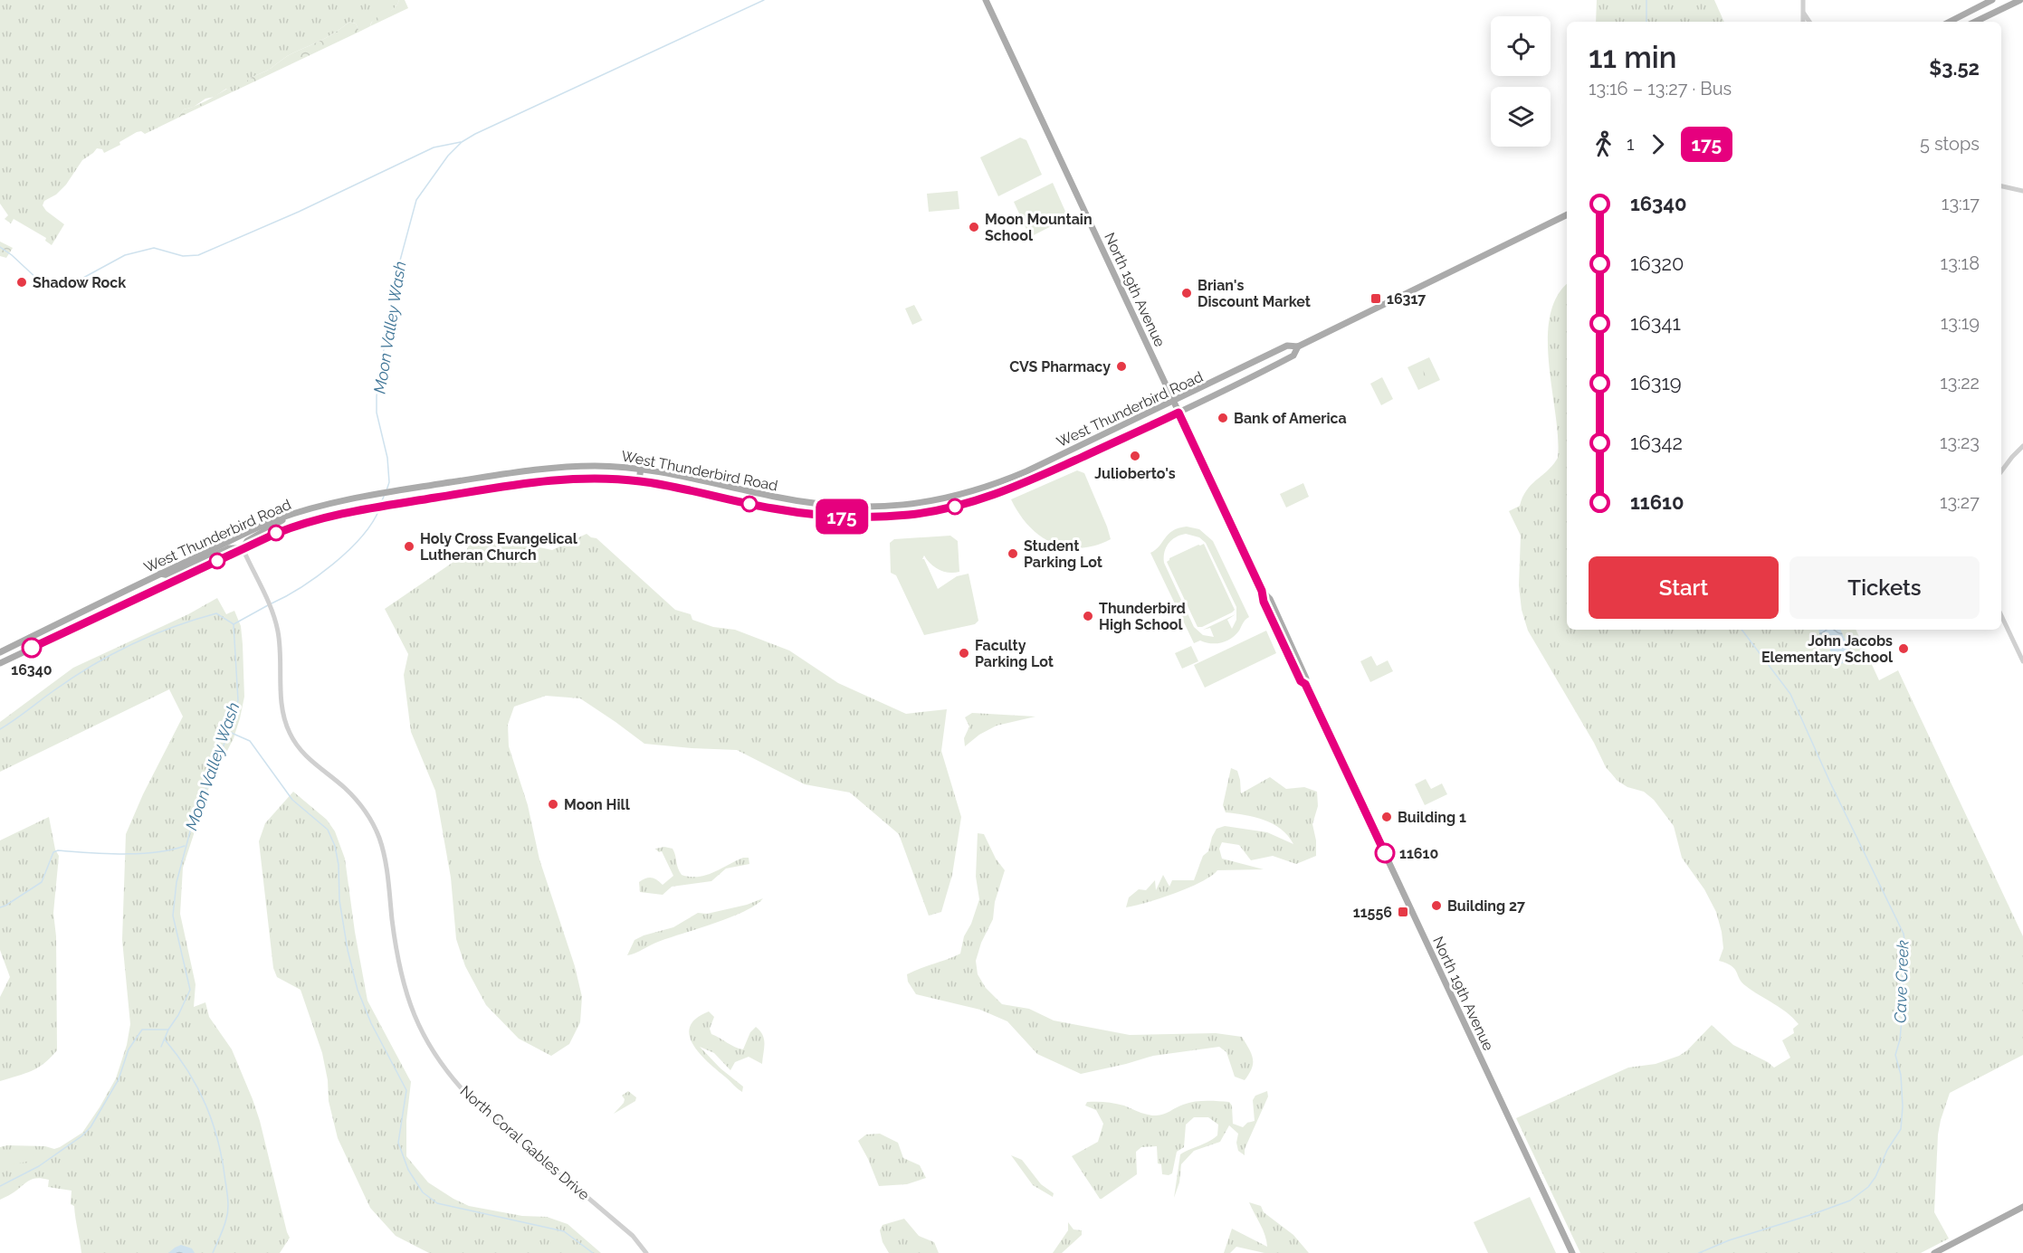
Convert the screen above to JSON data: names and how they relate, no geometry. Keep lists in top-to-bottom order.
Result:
{
  "streets": {
    "main road": ["North 19th Avenue", "West Thunderbird Road"],
    "street": ["North Coral Gables Drive"]
  },
  "crossings": [
    ["North 19th Avenue", "West Thunderbird Road"],
    ["West Thunderbird Road", "North Coral Gables Drive"]
  ],
  "water": ["Moon Valley Wash", "Cave Creek"],
  "places": {
    "other": [
      "Moon Mountain School",
      "Shadow Rock",
      "Brian's Discount Market",
      "CVS Pharmacy",
      "Bank of America",
      "Julioberto's",
      "Holy Cross Evangelical Lutheran Church",
      "Student Parking Lot",
      "Thunderbird High School",
      "16340",
      "John Jacobs Elementary School",
      "Faculty Parking Lot",
      "Moon Hill",
      "Building 1",
      "11610",
      "Building 27"
    ],
    "transit": ["16317", "11556"]
  },
  "lines": ["bus line 175"],
  "page": {
    "on_map": "175",
    "heading": ["11 min", "13:16 – 13:27 · Bus", "$3.52"],
    "legs": ["1", "175", "5 stops"],
    "list": [
      {
        "name": "16340",
        "value": "13:17"
      },
      {
        "name": "16320",
        "value": "13:18"
      },
      {
        "name": "16341",
        "value": "13:19"
      },
      {
        "name": "16319",
        "value": "13:22"
      },
      {
        "name": "16342",
        "value": "13:23"
      },
      {
        "name": "11610",
        "value": "13:27"
      }
    ],
    "buttons": ["Start", "Tickets"]
  }
}
